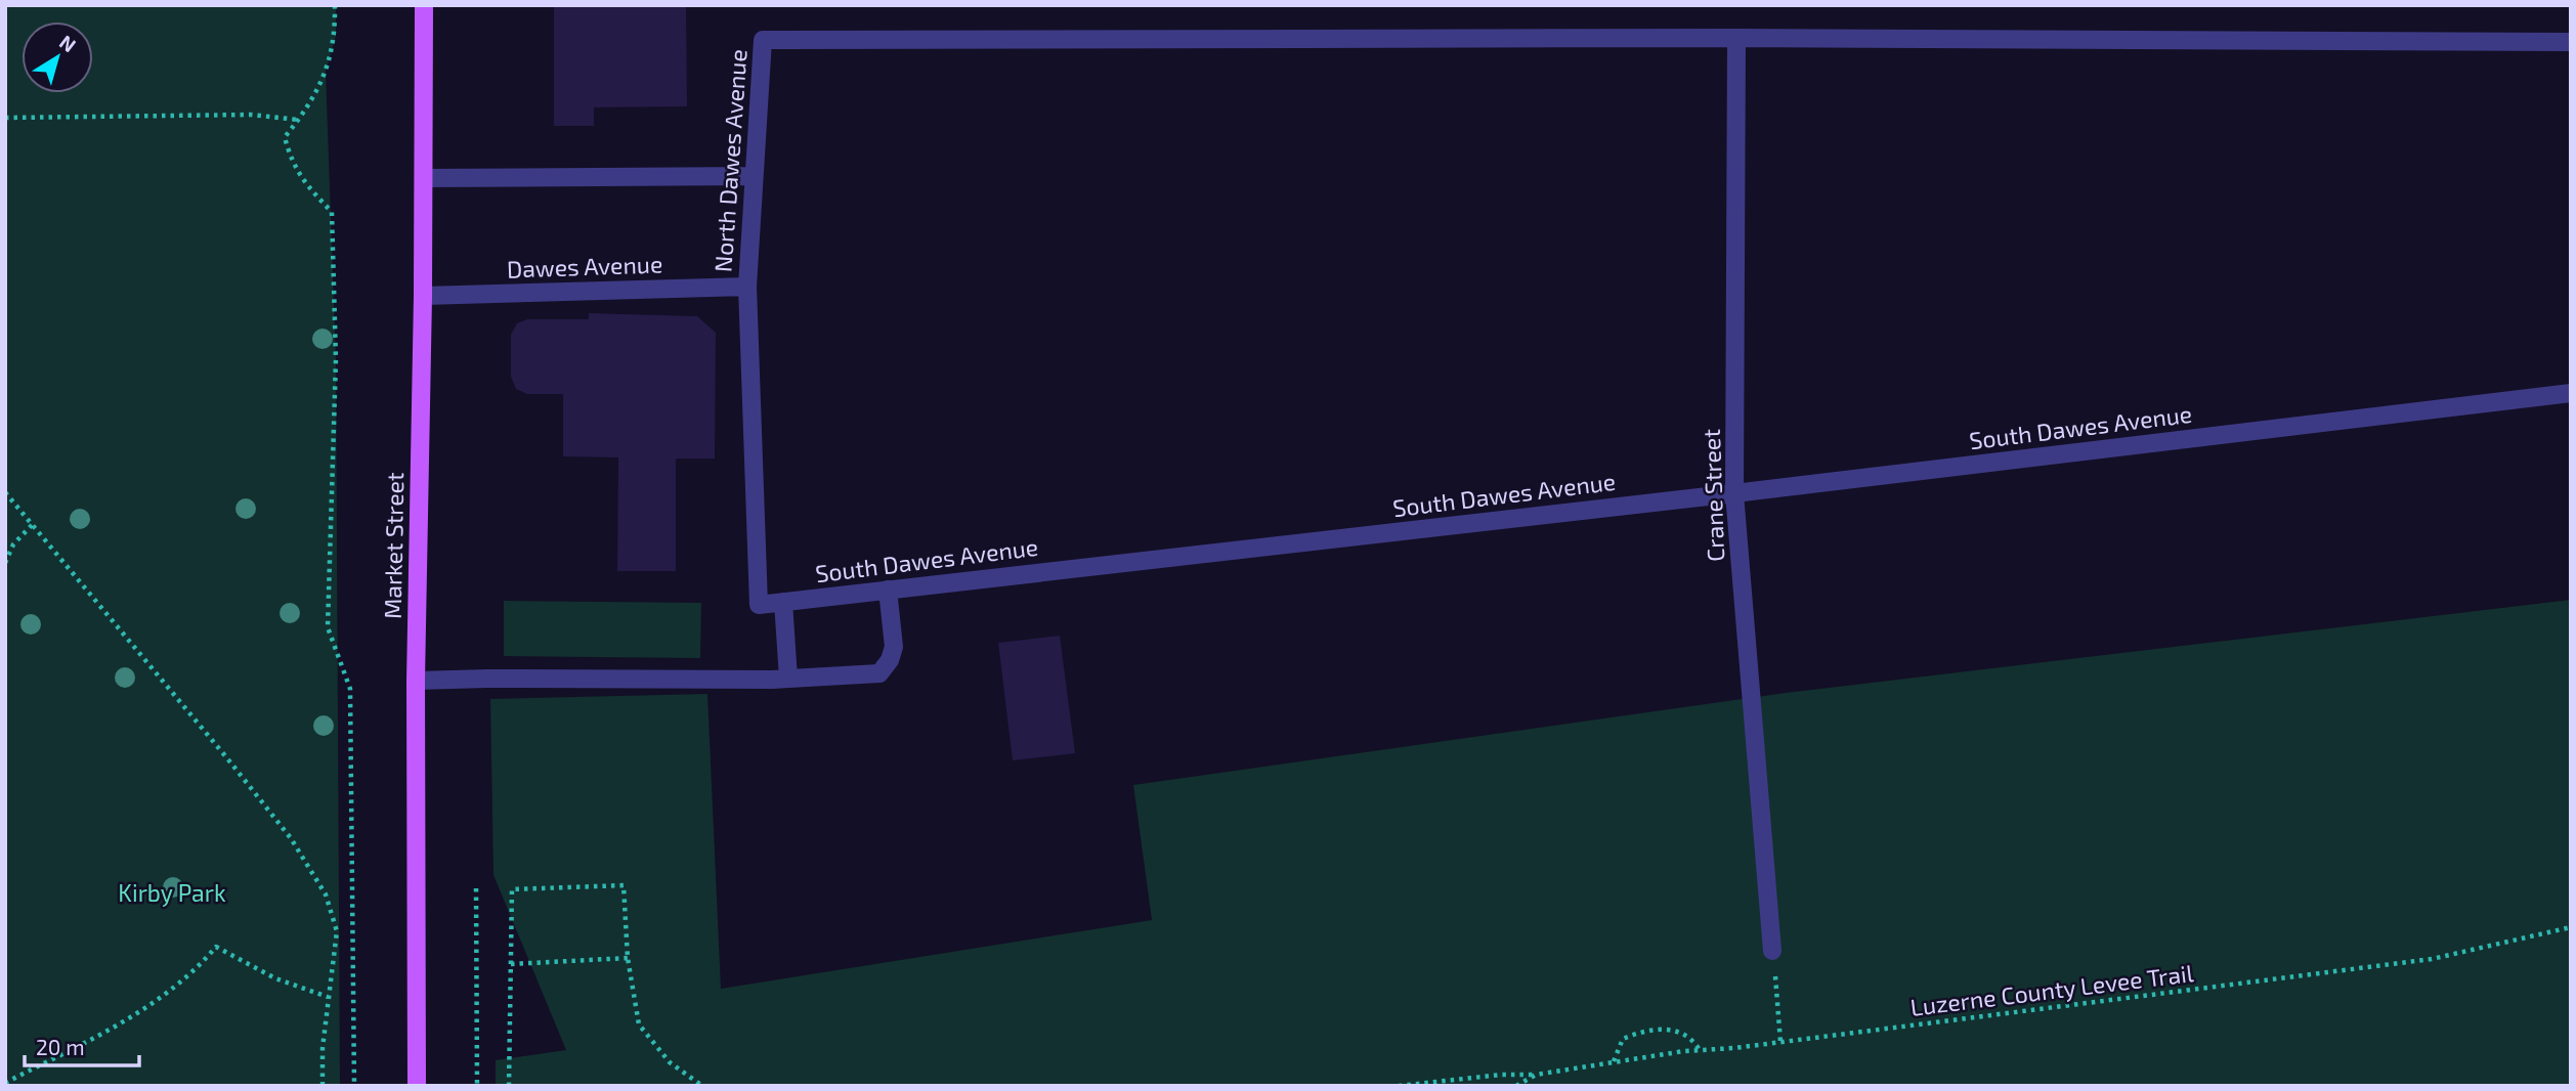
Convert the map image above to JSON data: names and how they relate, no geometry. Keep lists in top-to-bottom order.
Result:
{
  "streets": {
    "main road": ["Market Street"],
    "street": [
      "North Dawes Avenue",
      "Dawes Avenue",
      "South Dawes Avenue",
      "Crane Street"
    ],
    "path": ["Luzerne County Levee Trail"]
  },
  "crossings": [
    ["North Dawes Avenue", "Dawes Avenue"],
    ["North Dawes Avenue", "South Dawes Avenue"],
    ["North Dawes Avenue", "Crane Street"],
    ["Dawes Avenue", "South Dawes Avenue"],
    ["Dawes Avenue", "Market Street"],
    ["South Dawes Avenue", "Crane Street"]
  ],
  "parks": ["Kirby Park"],
  "scale_bar": "20 m",
  "north": "top right"
}
